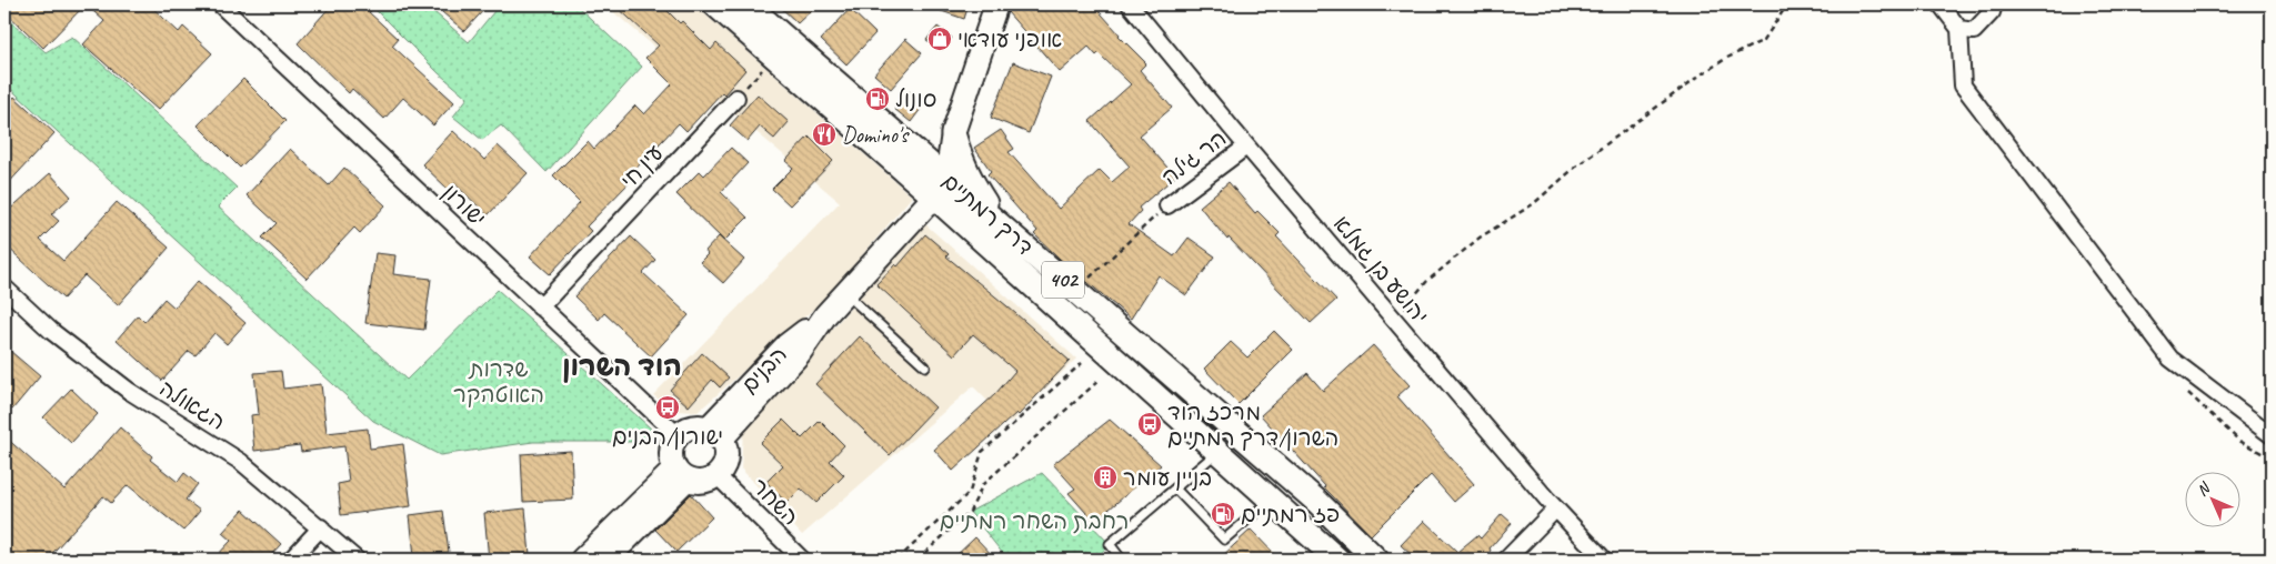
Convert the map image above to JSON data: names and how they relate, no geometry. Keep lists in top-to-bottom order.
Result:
{
  "streets": {
    "main road": ["דרך רמתיים", "402"],
    "street": [
      "הר גילה",
      "עין חי",
      "ישורון",
      "יהושע בן גמלא",
      "הבנים",
      "הגאולה",
      "השחר"
    ]
  },
  "crossings": [
    ["הר גילה", "יהושע בן גמלא"],
    ["עין חי", "ישורון"],
    ["ישורון", "הבנים"],
    ["ישורון", "השחר"],
    ["דרך רמתיים", "הבנים"],
    ["הבנים", "השחר"]
  ],
  "districts": ["הוד השרון"],
  "parks": ["שדרות האוטהקר", "רחבת השחר רמתיים"],
  "places": {
    "shop": ["אופני עודאי"],
    "fuel station": ["סונול", "פז רמתיים"],
    "restaurant": ["Domino's"],
    "bus stop": ["ישורון/הבנים", "מרכז הוד השרון/דרך רמתיים"],
    "building": ["בניין עומר"]
  },
  "north": "top left"
}
